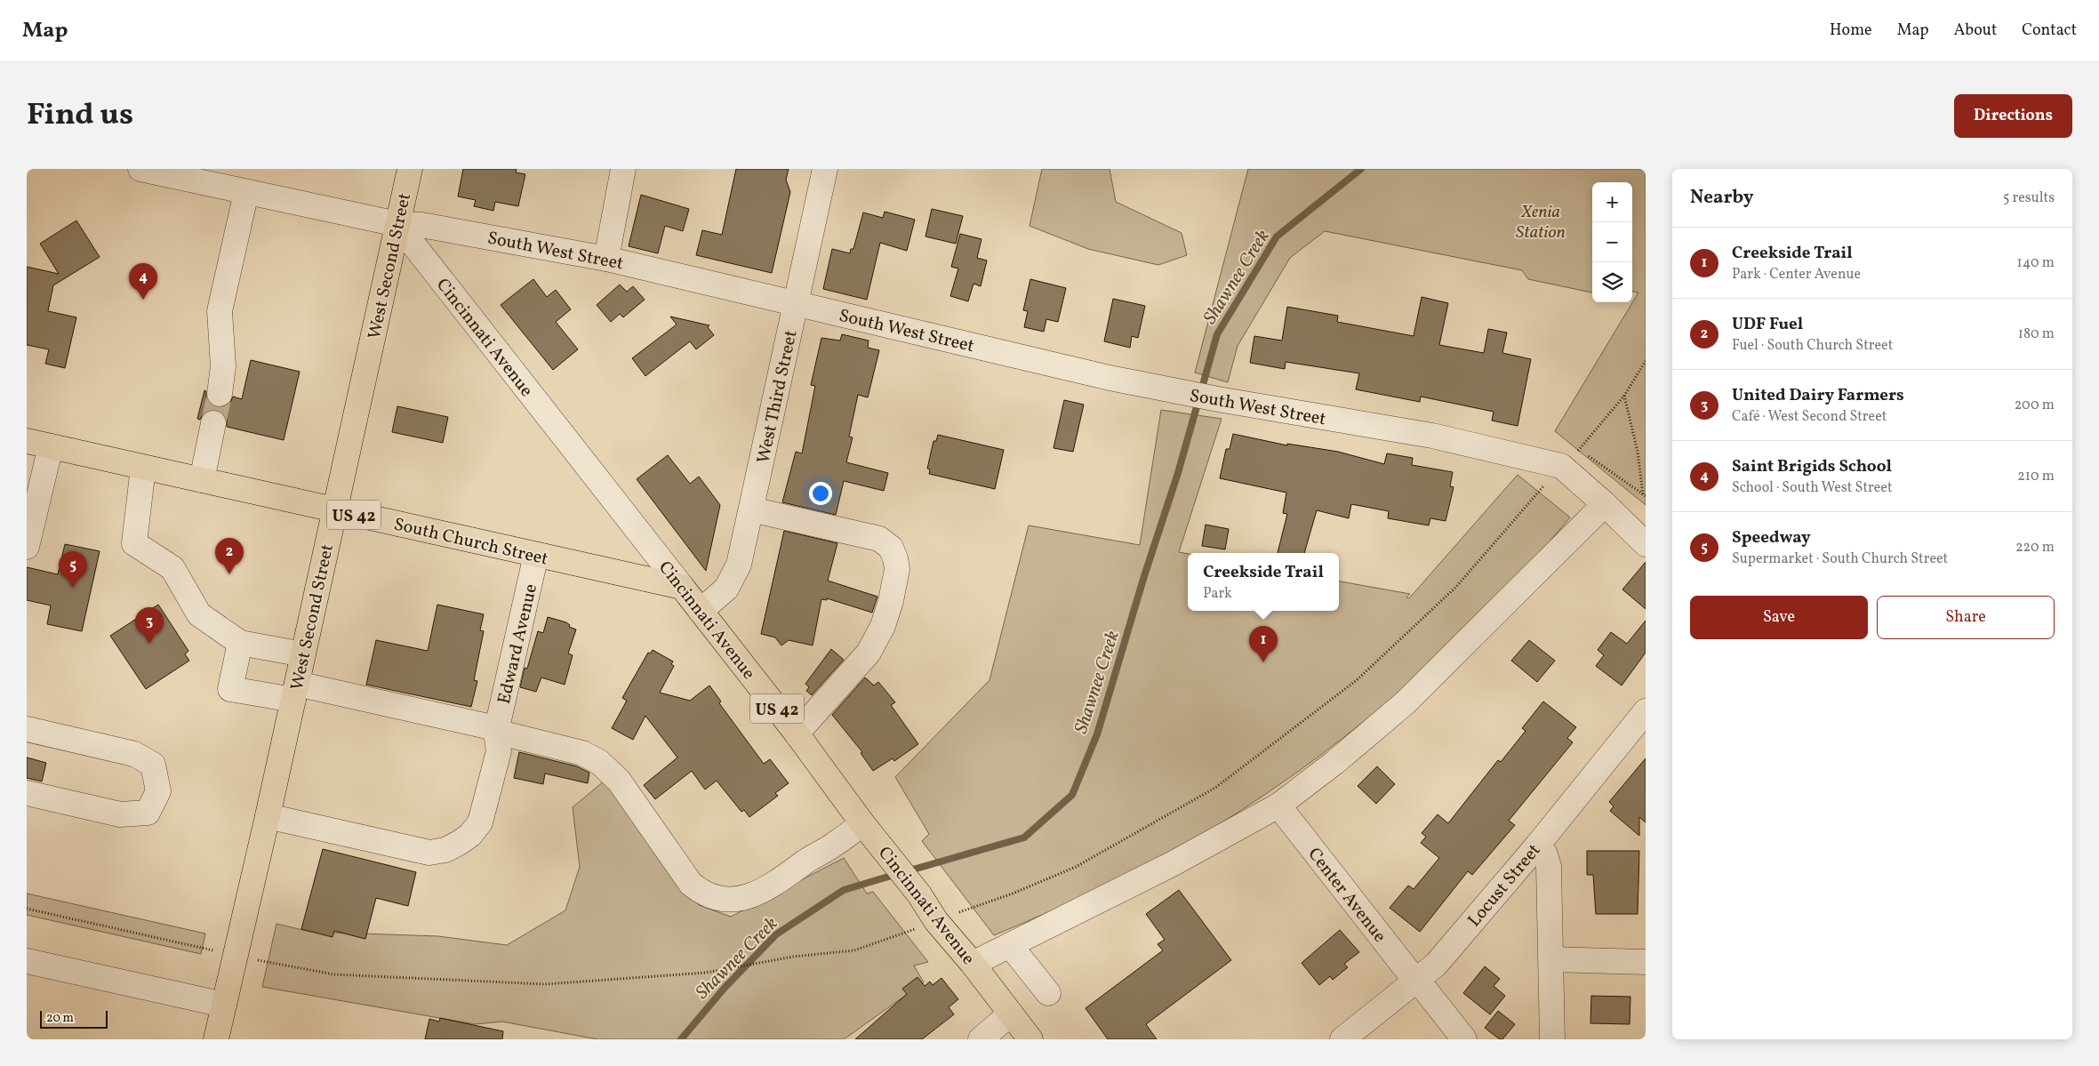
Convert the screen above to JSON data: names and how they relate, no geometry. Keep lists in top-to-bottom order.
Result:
{
  "streets": {
    "main road": [
      "West Second Street",
      "Cincinnati Avenue",
      "US 42",
      "South Church Street"
    ],
    "street": [
      "South West Street",
      "West Third Street",
      "Edward Avenue",
      "Locust Street",
      "Center Avenue"
    ]
  },
  "crossings": [
    ["South West Street", "West Second Street"],
    ["South West Street", "Cincinnati Avenue"],
    ["South West Street", "West Third Street"],
    ["West Second Street", "Cincinnati Avenue"],
    ["West Second Street", "South Church Street"],
    ["West Second Street", "Edward Avenue"],
    ["Cincinnati Avenue", "West Third Street"],
    ["Cincinnati Avenue", "South Church Street"],
    ["South Church Street", "Edward Avenue"],
    ["Locust Street", "Center Avenue"]
  ],
  "water": ["Shawnee Creek"],
  "parks": ["Xenia Station"],
  "scale_bar": "20 m",
  "page": {
    "header": "Map",
    "nav": [
      "Home",
      "Map",
      "About",
      "Contact"
    ],
    "title": "Find us",
    "buttons": [
      "Directions",
      ["Save", "Share"]
    ],
    "heading": ["Nearby", "5 results"],
    "map_buttons": ["+", "−"],
    "list": [
      {
        "mark": "1",
        "name": "Creekside Trail",
        "note": "Park · Center Avenue",
        "value": "140 m"
      },
      {
        "mark": "2",
        "name": "UDF Fuel",
        "note": "Fuel · South Church Street",
        "value": "180 m"
      },
      {
        "mark": "3",
        "name": "United Dairy Farmers",
        "note": "Café · West Second Street",
        "value": "200 m"
      },
      {
        "mark": "4",
        "name": "Saint Brigids School",
        "note": "School · South West Street",
        "value": "210 m"
      },
      {
        "mark": "5",
        "name": "Speedway",
        "note": "Supermarket · South Church Street",
        "value": "220 m"
      }
    ],
    "pins": [
      "4",
      "2",
      "5",
      "3",
      "1"
    ],
    "popup": ["Creekside Trail", "Park"],
    "scale": "20 m"
  }
}
